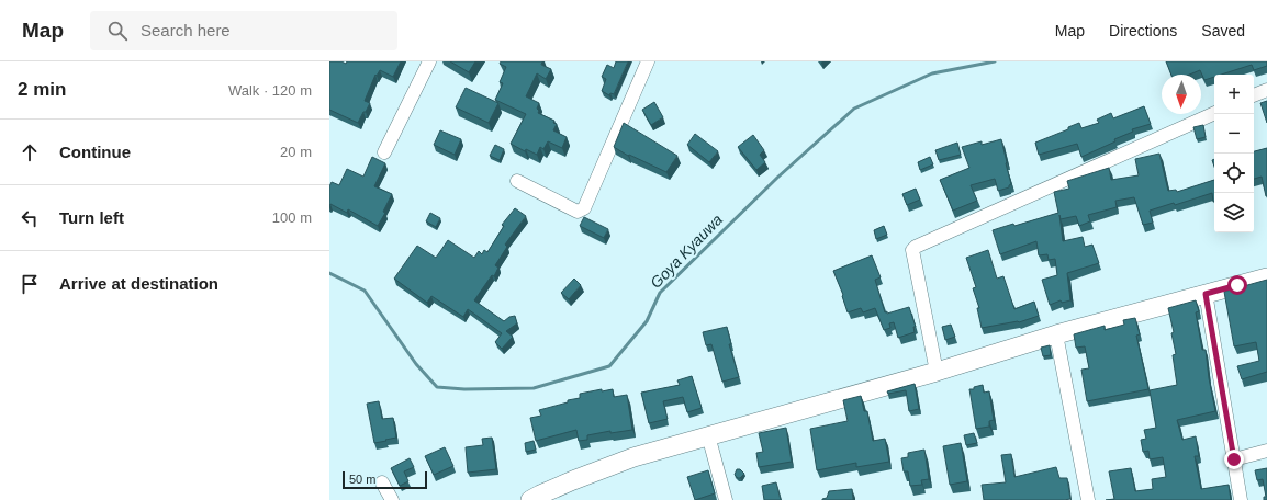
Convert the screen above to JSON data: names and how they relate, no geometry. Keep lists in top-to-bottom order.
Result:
{
  "water": ["Goya Kyauwa"],
  "scale_bar": "50 m",
  "north": "bottom",
  "page": {
    "header": "Map",
    "search": "Search here",
    "nav": ["Map", "Directions", "Saved"],
    "heading": ["2 min", "Walk · 120 m"],
    "map_buttons": ["+", "−"],
    "list": [
      ["Continue", "20 m"],
      ["Turn left", "100 m"],
      "Arrive at destination"
    ],
    "scale": "50 m"
  }
}
